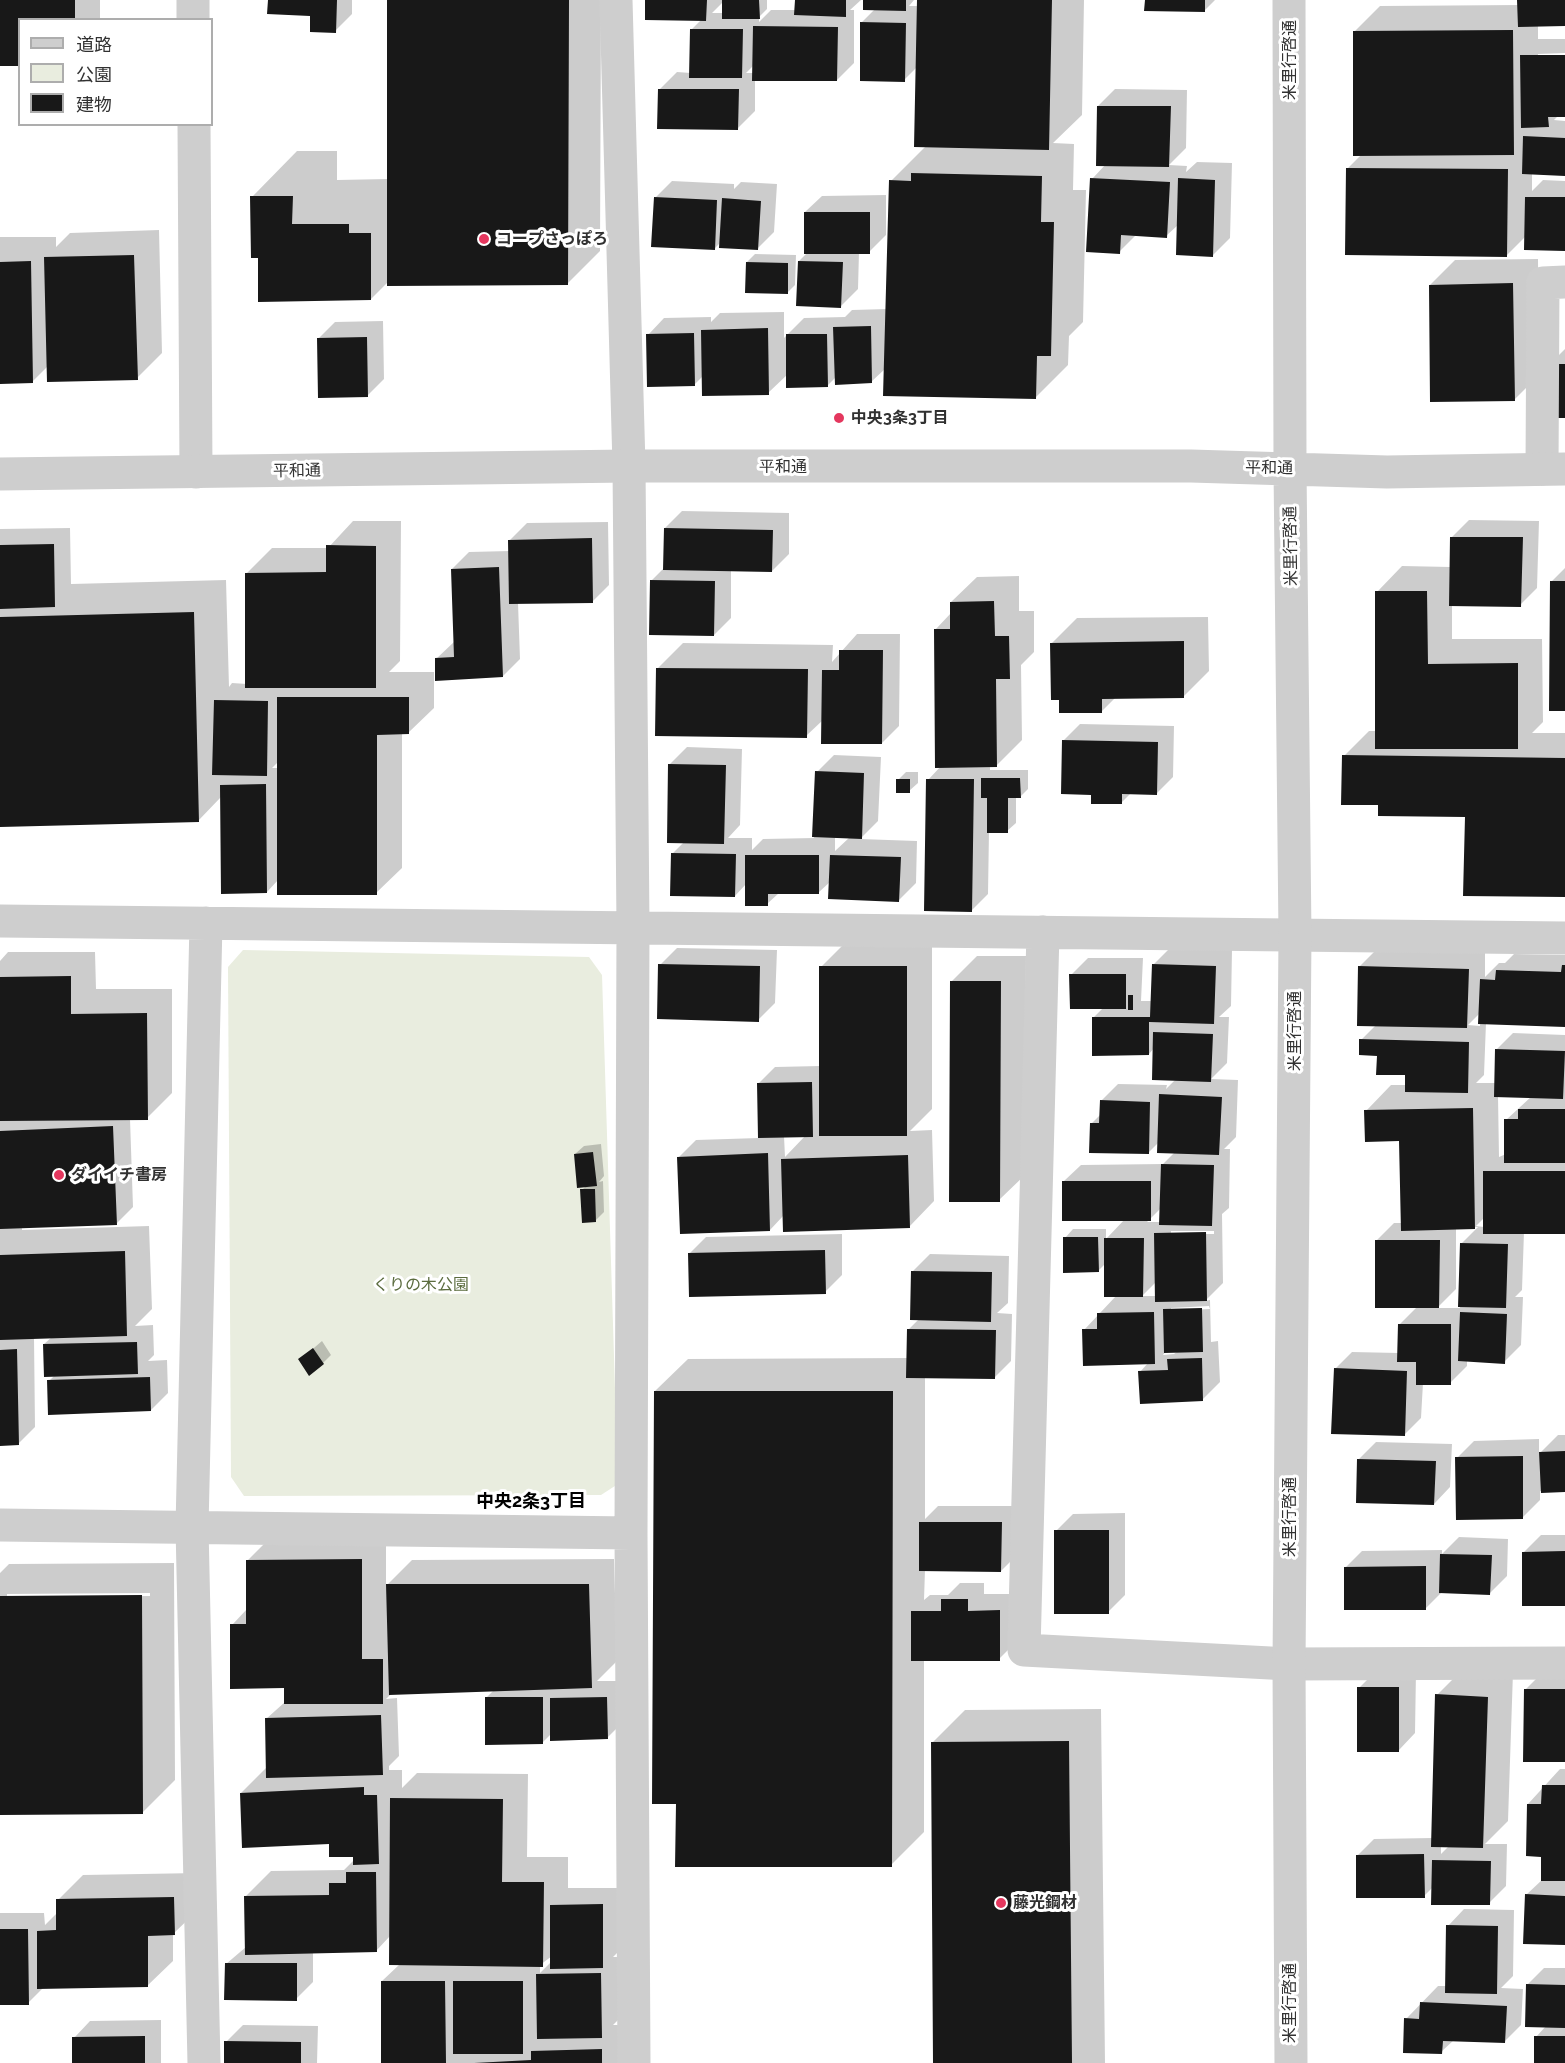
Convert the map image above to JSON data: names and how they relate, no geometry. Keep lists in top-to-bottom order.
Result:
{
  "streets": {
    "street": ["米里行啓通", "平和通"]
  },
  "crossings": [
    ["米里行啓通", "平和通"]
  ],
  "districts": ["中央2条3丁目"],
  "parks": ["くりの木公園"],
  "places": [
    "コープさっぽろ",
    "中央3条3丁目",
    "ダイイチ書房",
    "藤光鋼材"
  ],
  "legend": ["道路", "公園", "建物"]
}
